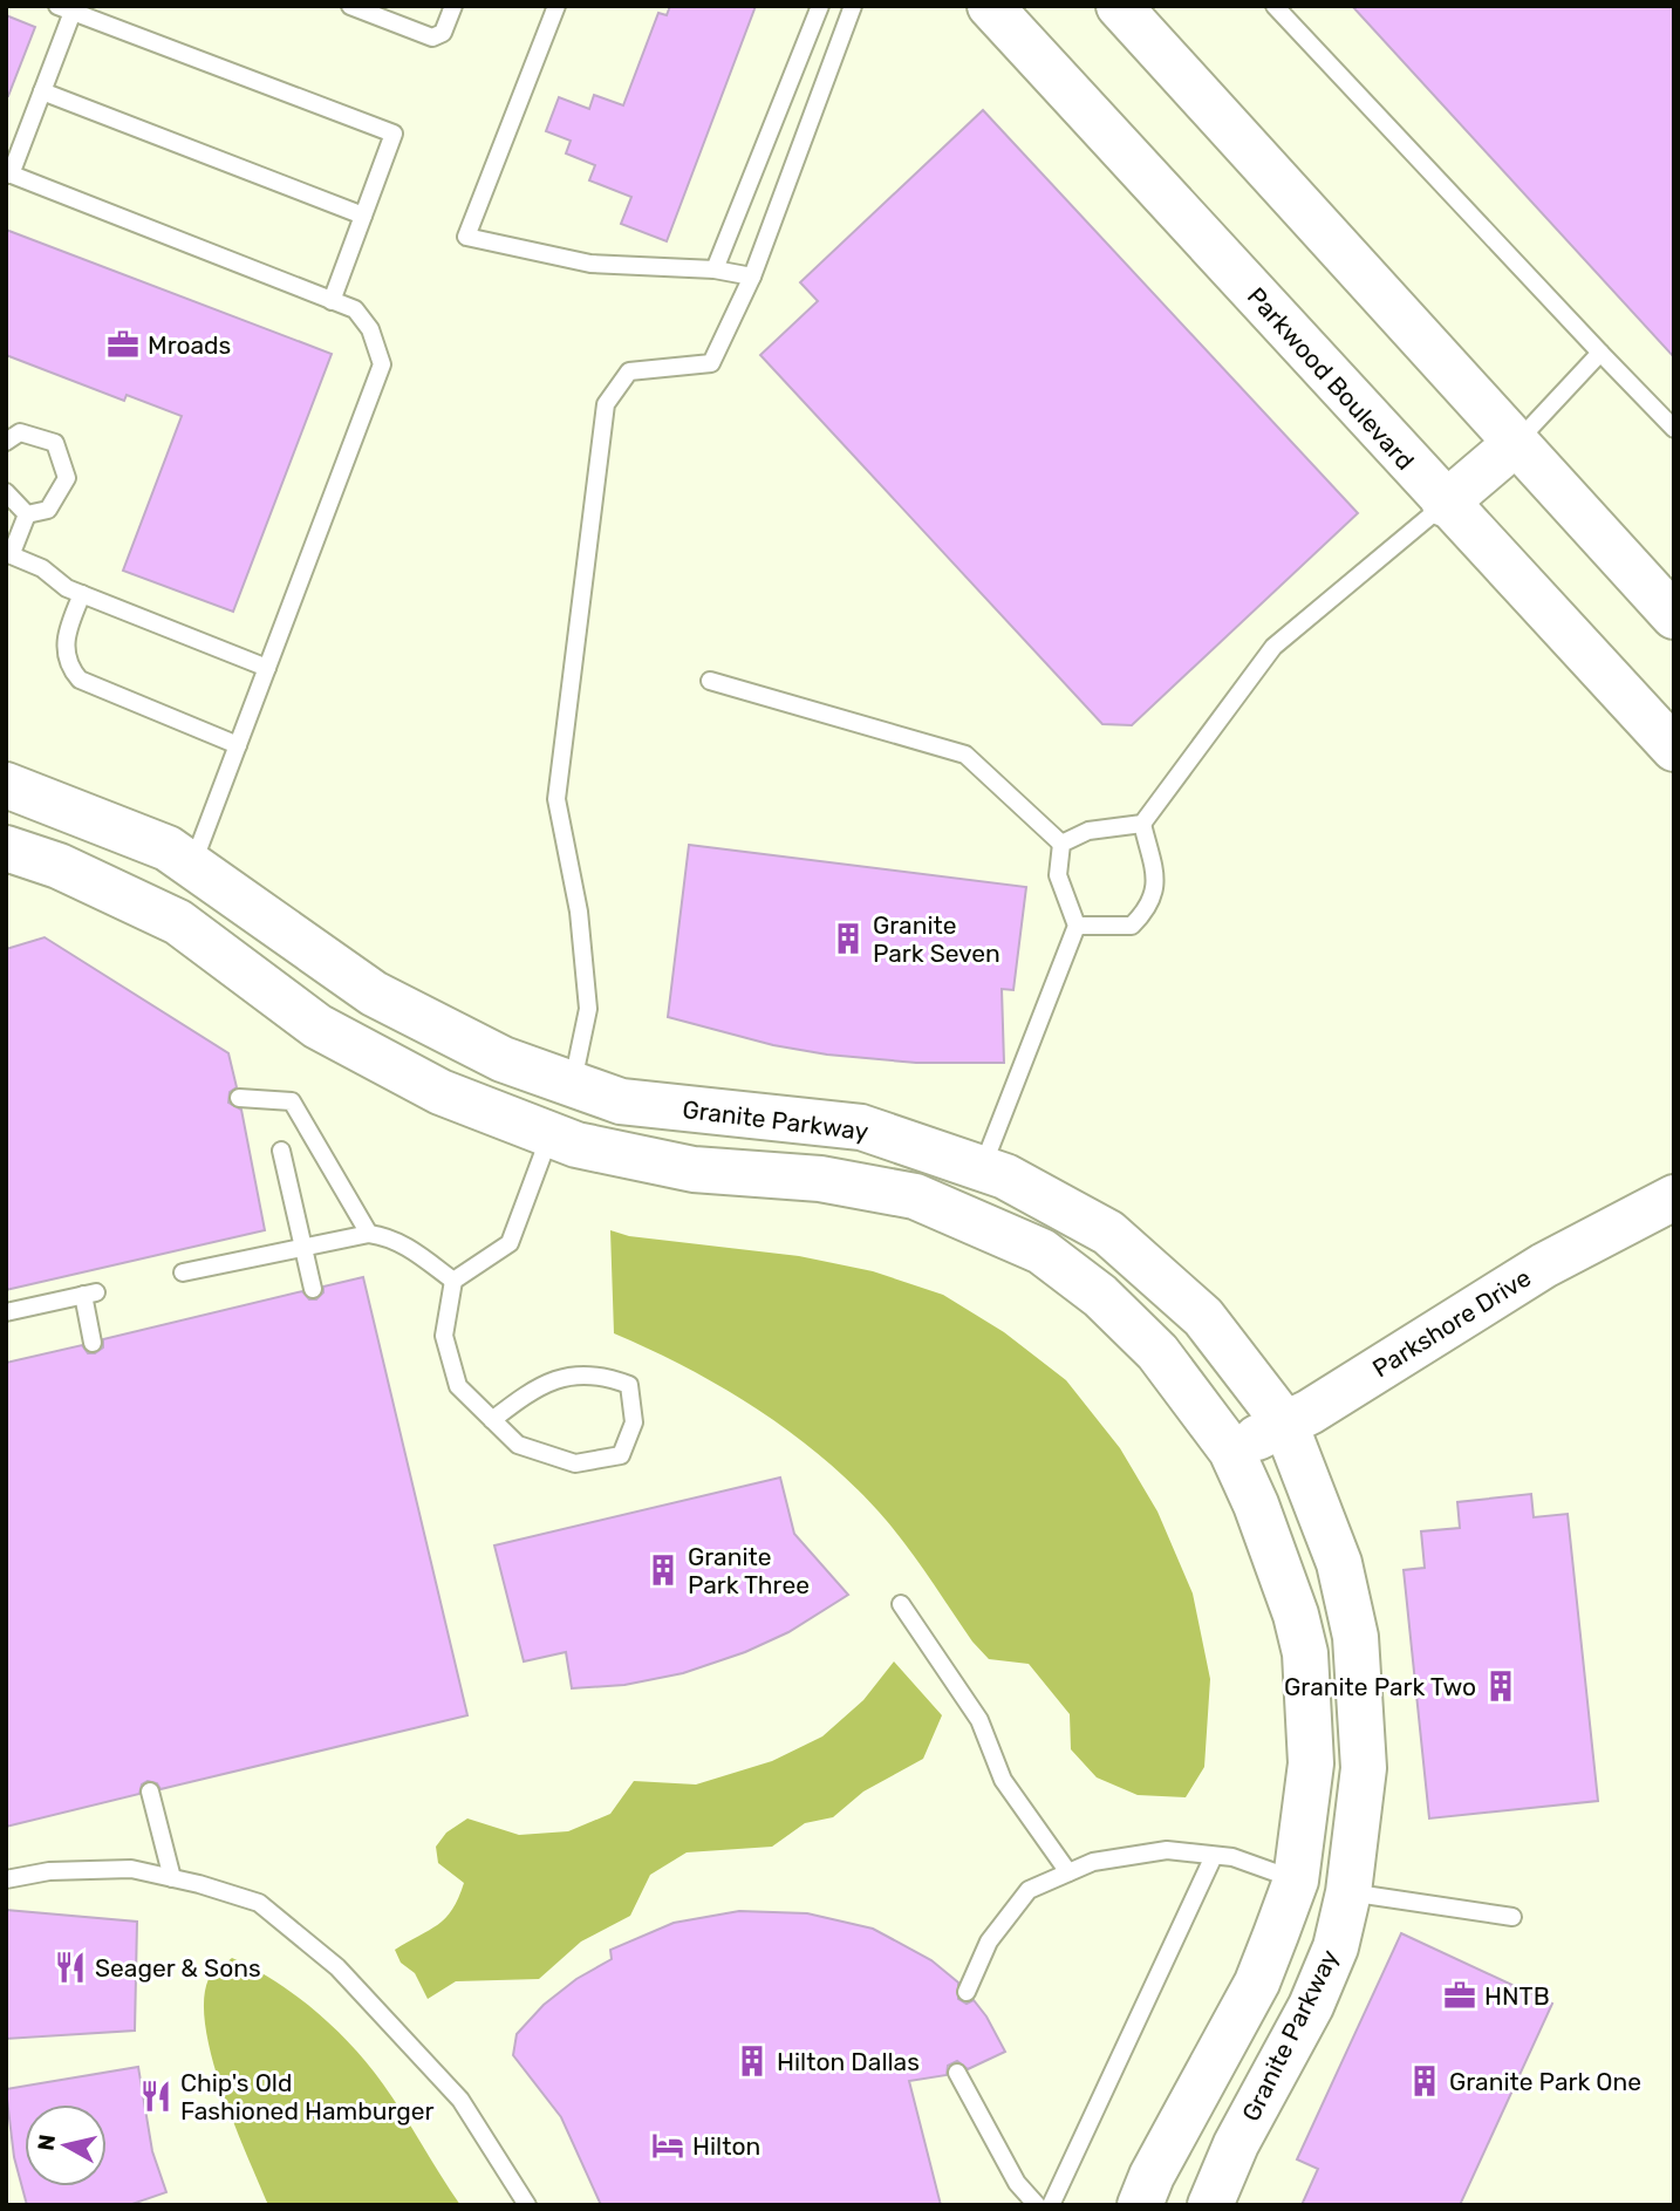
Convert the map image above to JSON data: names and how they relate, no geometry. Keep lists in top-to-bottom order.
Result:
{
  "streets": {
    "street": ["Parkwood Boulevard", "Granite Parkway", "Parkshore Drive"]
  },
  "crossings": [
    ["Granite Parkway", "Parkshore Drive"]
  ],
  "places": {
    "office": ["Mroads", "HNTB"],
    "building": [
      "Granite Park Seven",
      "Granite Park Three",
      "Granite Park Two",
      "Hilton Dallas",
      "Granite Park One"
    ],
    "restaurant": ["Seager & Sons", "Chip's Old Fashioned Hamburger"],
    "hotel": ["Hilton"]
  },
  "north": "left"
}
